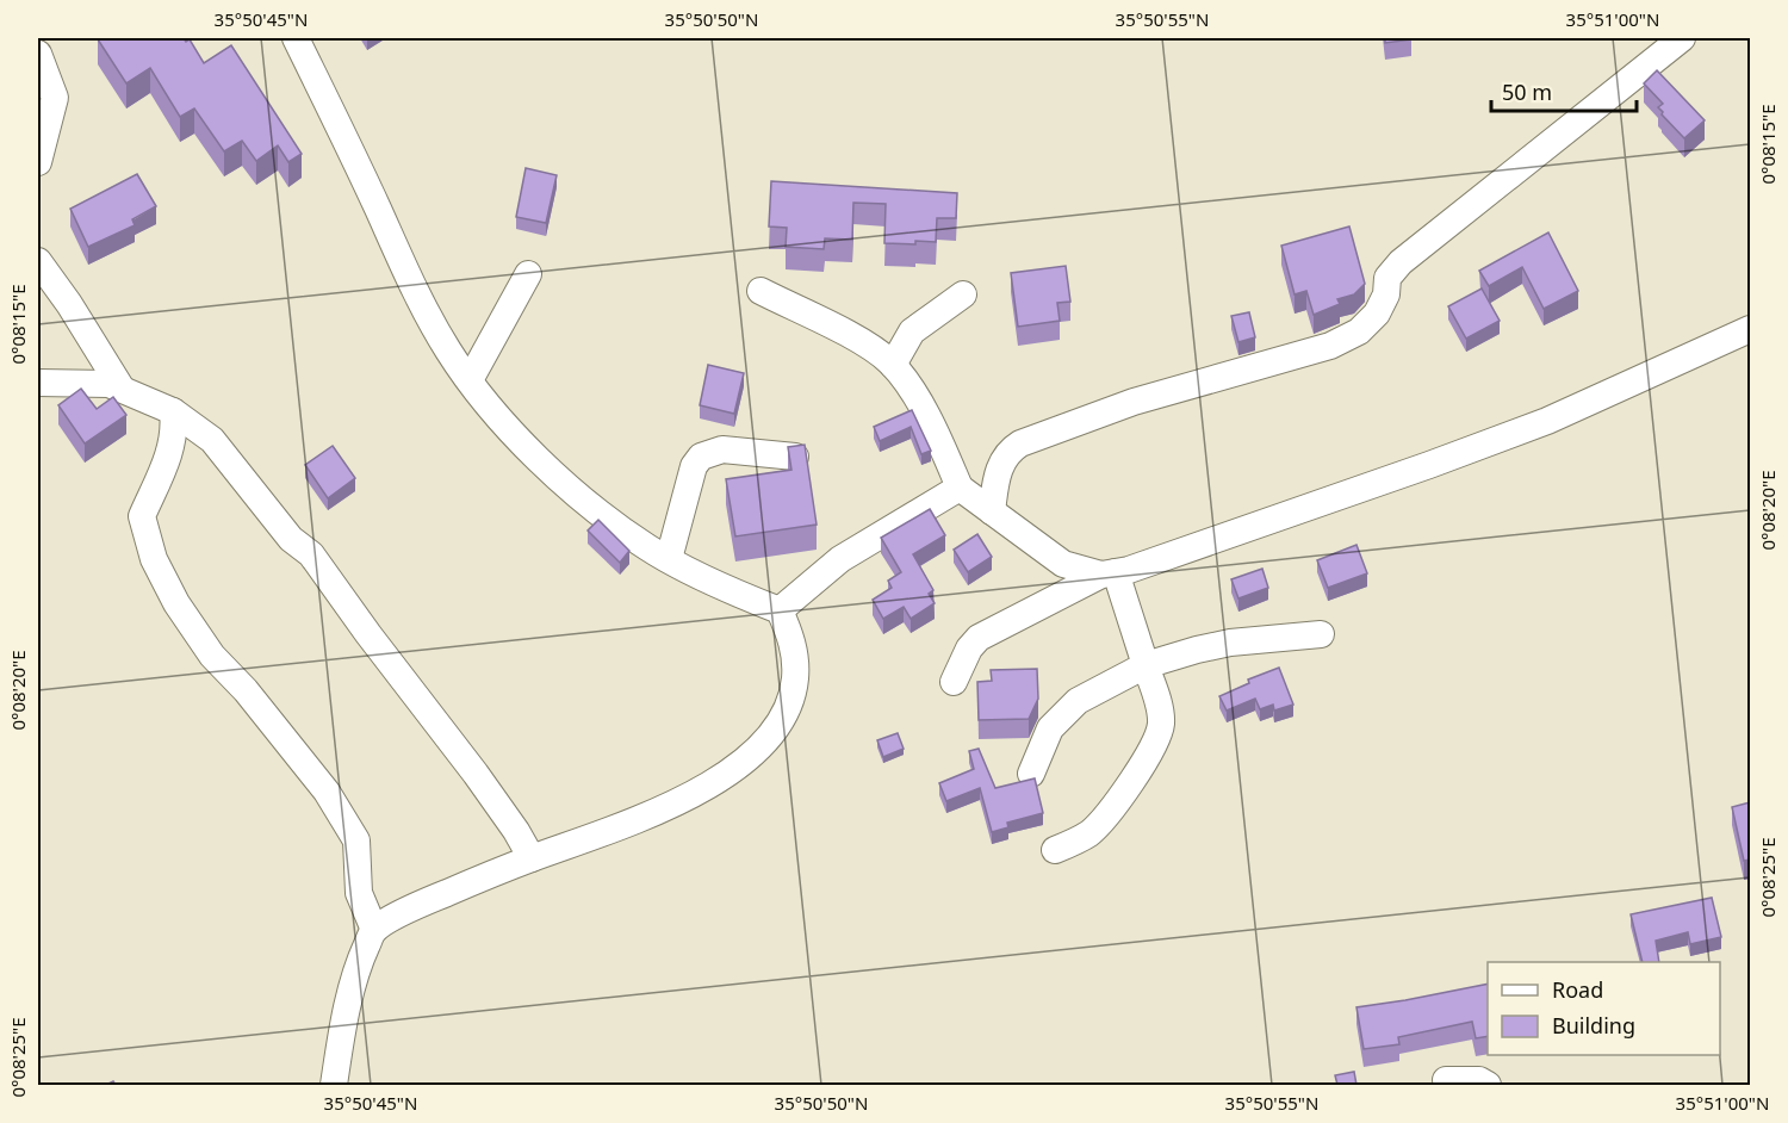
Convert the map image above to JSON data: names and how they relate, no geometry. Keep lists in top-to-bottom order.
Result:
{
  "legend": ["Road", "Building"],
  "scale_bar": "50 m",
  "coordinates": [
    "35°50'45\"N",
    "35°50'50\"N",
    "35°50'55\"N",
    "35°51'00\"N",
    "0°08'15\"E",
    "0°08'20\"E",
    "0°08'25\"E"
  ]
}
